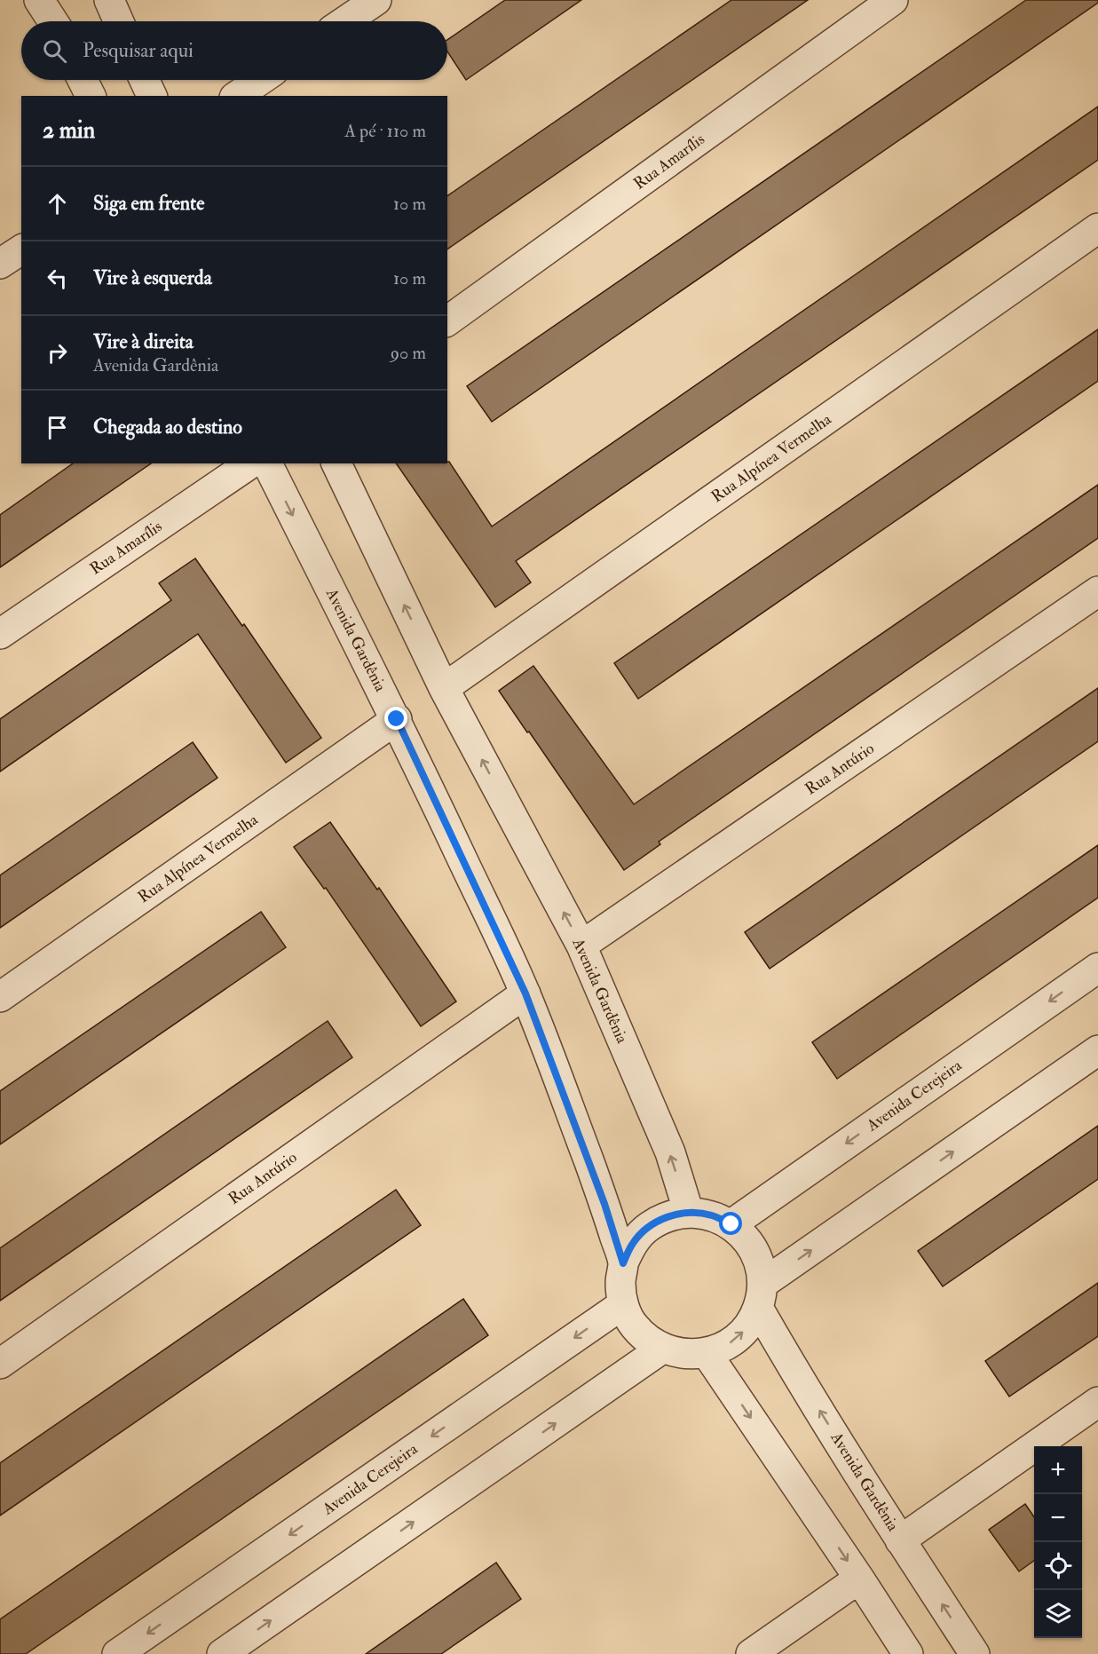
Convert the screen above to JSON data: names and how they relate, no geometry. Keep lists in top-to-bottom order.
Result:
{
  "streets": {
    "street": [
      "Rua Amarílis",
      "Rua Alpínea Vermelha",
      "Avenida Gardênia",
      "Rua Antúrio",
      "Avenida Cerejeira"
    ]
  },
  "crossings": [
    ["Rua Alpínea Vermelha", "Avenida Gardênia"],
    ["Avenida Gardênia", "Rua Antúrio"],
    ["Avenida Gardênia", "Avenida Cerejeira"]
  ],
  "page": {
    "search": "Pesquisar aqui",
    "heading": ["2 min", "A pé · 110 m"],
    "list": [
      ["Siga em frente", "10 m"],
      ["Vire à esquerda", "10 m"],
      ["Vire à direita", "Avenida Gardênia", "90 m"],
      "Chegada ao destino"
    ],
    "map_buttons": ["+", "−"]
  }
}
